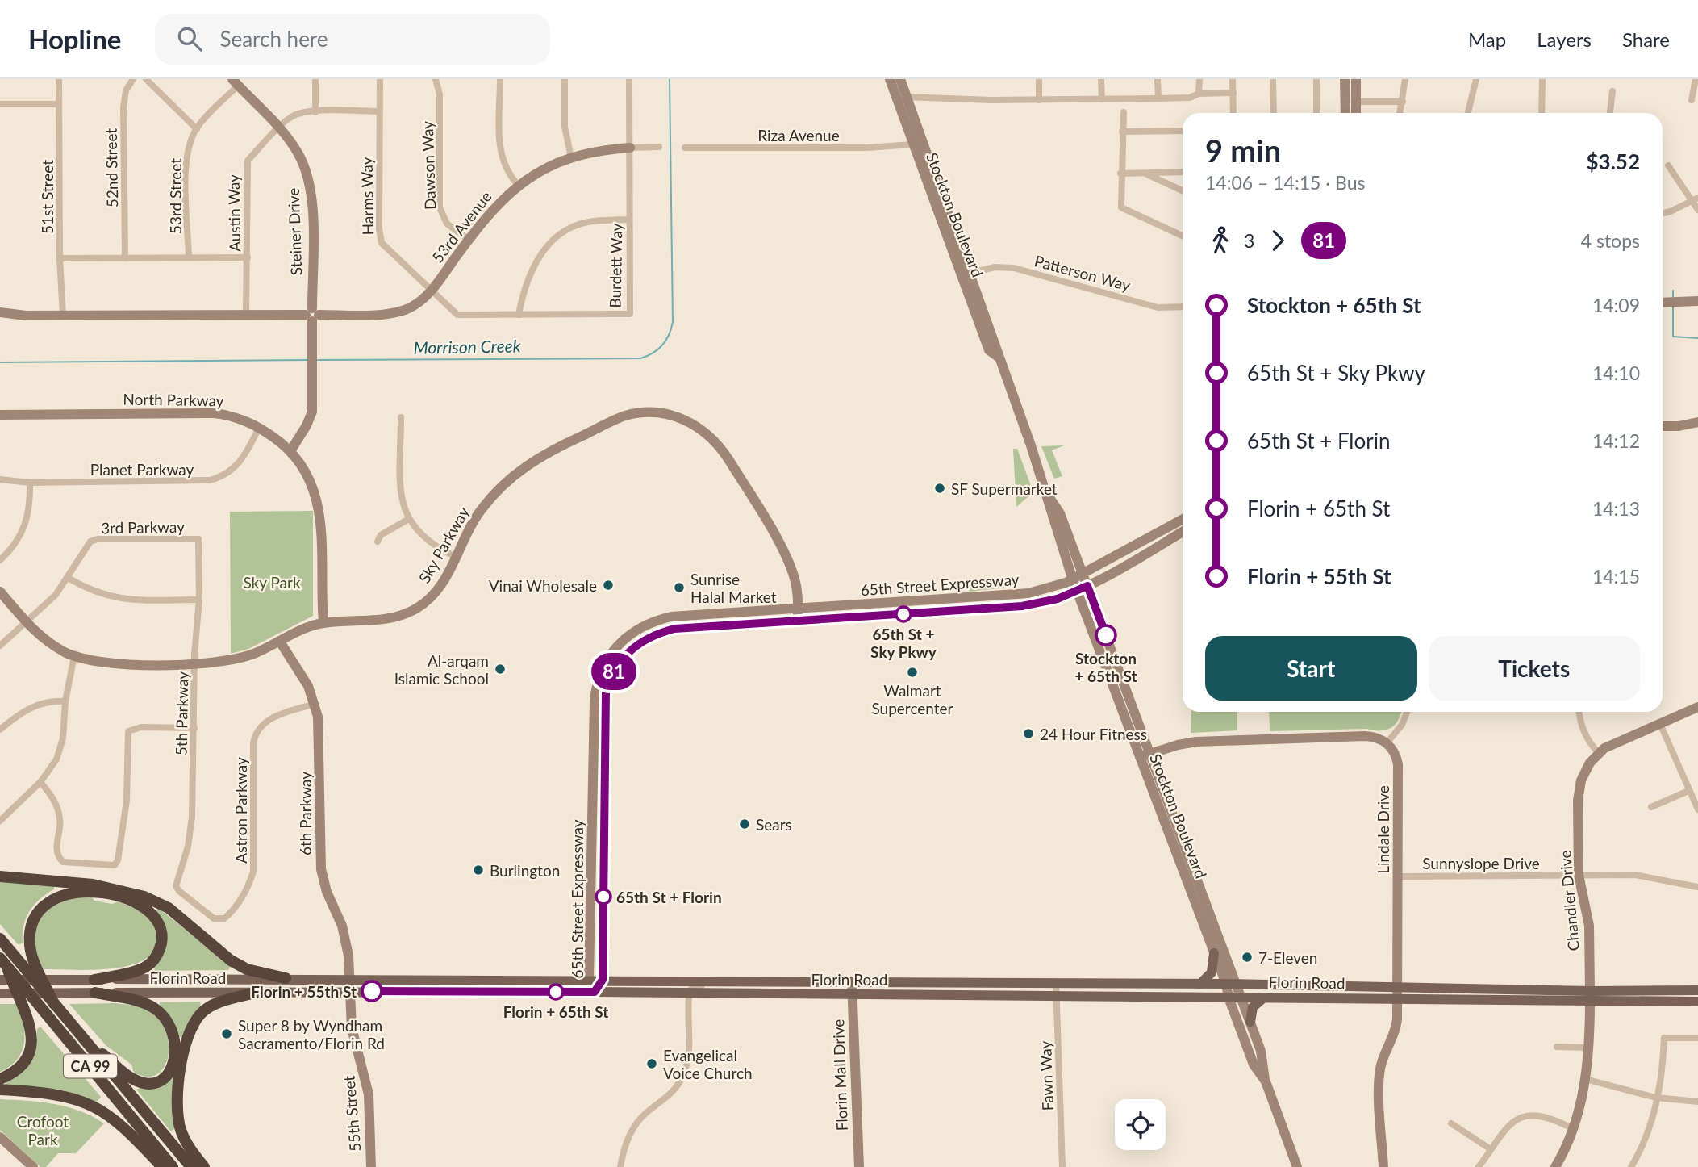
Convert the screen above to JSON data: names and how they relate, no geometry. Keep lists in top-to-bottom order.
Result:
{
  "streets": {
    "highway": ["CA 99"],
    "main road": ["Florin Road"],
    "street": [
      "Riza Avenue",
      "Dawson Way",
      "52nd Street",
      "53rd Street",
      "Harms Way",
      "51st Street",
      "Austin Way",
      "Stockton Boulevard",
      "53rd Avenue",
      "Steiner Drive",
      "Burdett Way",
      "Patterson Way",
      "North Parkway",
      "Planet Parkway",
      "3rd Parkway",
      "Sky Parkway",
      "65th Street Expressway",
      "5th Parkway",
      "Astron Parkway",
      "6th Parkway",
      "Lindale Drive",
      "Sunnyslope Drive",
      "Chandler Drive",
      "Florin Mall Drive",
      "Fawn Way",
      "55th Street"
    ]
  },
  "crossings": [
    ["Riza Avenue", "Stockton Boulevard"],
    ["Dawson Way", "53rd Avenue"],
    ["53rd Street", "Steiner Drive"],
    ["Harms Way", "Austin Way"],
    ["Harms Way", "53rd Avenue"],
    ["Harms Way", "Burdett Way"],
    ["51st Street", "53rd Avenue"],
    ["Austin Way", "53rd Avenue"],
    ["Austin Way", "Steiner Drive"],
    ["Stockton Boulevard", "Patterson Way"],
    ["Stockton Boulevard", "65th Street Expressway"],
    ["Stockton Boulevard", "Florin Road"],
    ["53rd Avenue", "Steiner Drive"],
    ["53rd Avenue", "Burdett Way"],
    ["Steiner Drive", "North Parkway"],
    ["North Parkway", "Planet Parkway"],
    ["North Parkway", "Sky Parkway"],
    ["3rd Parkway", "Sky Parkway"],
    ["3rd Parkway", "5th Parkway"],
    ["Sky Parkway", "65th Street Expressway"],
    ["Sky Parkway", "5th Parkway"],
    ["Sky Parkway", "6th Parkway"],
    ["65th Street Expressway", "Florin Road"],
    ["5th Parkway", "Astron Parkway"],
    ["Astron Parkway", "6th Parkway"],
    ["6th Parkway", "Florin Road"],
    ["6th Parkway", "55th Street"],
    ["Lindale Drive", "Sunnyslope Drive"],
    ["Lindale Drive", "Florin Road"],
    ["Sunnyslope Drive", "Chandler Drive"],
    ["Chandler Drive", "Florin Road"],
    ["Florin Road", "Florin Mall Drive"],
    ["Florin Road", "Fawn Way"],
    ["Florin Road", "55th Street"]
  ],
  "water": ["Morrison Creek"],
  "parks": ["Sky Park", "Crofoot Park"],
  "places": [
    "SF Supermarket",
    "Vinai Wholesale",
    "Sunrise Halal Market",
    "65th St + Sky Pkwy",
    "Stockton + 65th St",
    "Al-arqam Islamic School",
    "Walmart Supercenter",
    "24 Hour Fitness",
    "Sears",
    "Burlington",
    "65th St + Florin",
    "7-Eleven",
    "Florin + 55th St",
    "Florin + 65th St",
    "Super 8 by Wyndham Sacramento/Florin Rd",
    "Evangelical Voice Church"
  ],
  "lines": ["bus line 81"],
  "page": {
    "header": "Hopline",
    "search": "Search here",
    "nav": ["Map", "Layers", "Share"],
    "on_map": "81",
    "heading": ["9 min", "14:06 – 14:15 · Bus", "$3.52"],
    "legs": ["3", "81", "4 stops"],
    "list": [
      {
        "name": "Stockton + 65th St",
        "value": "14:09"
      },
      {
        "name": "65th St + Sky Pkwy",
        "value": "14:10"
      },
      {
        "name": "65th St + Florin",
        "value": "14:12"
      },
      {
        "name": "Florin + 65th St",
        "value": "14:13"
      },
      {
        "name": "Florin + 55th St",
        "value": "14:15"
      }
    ],
    "buttons": ["Start", "Tickets"]
  }
}
